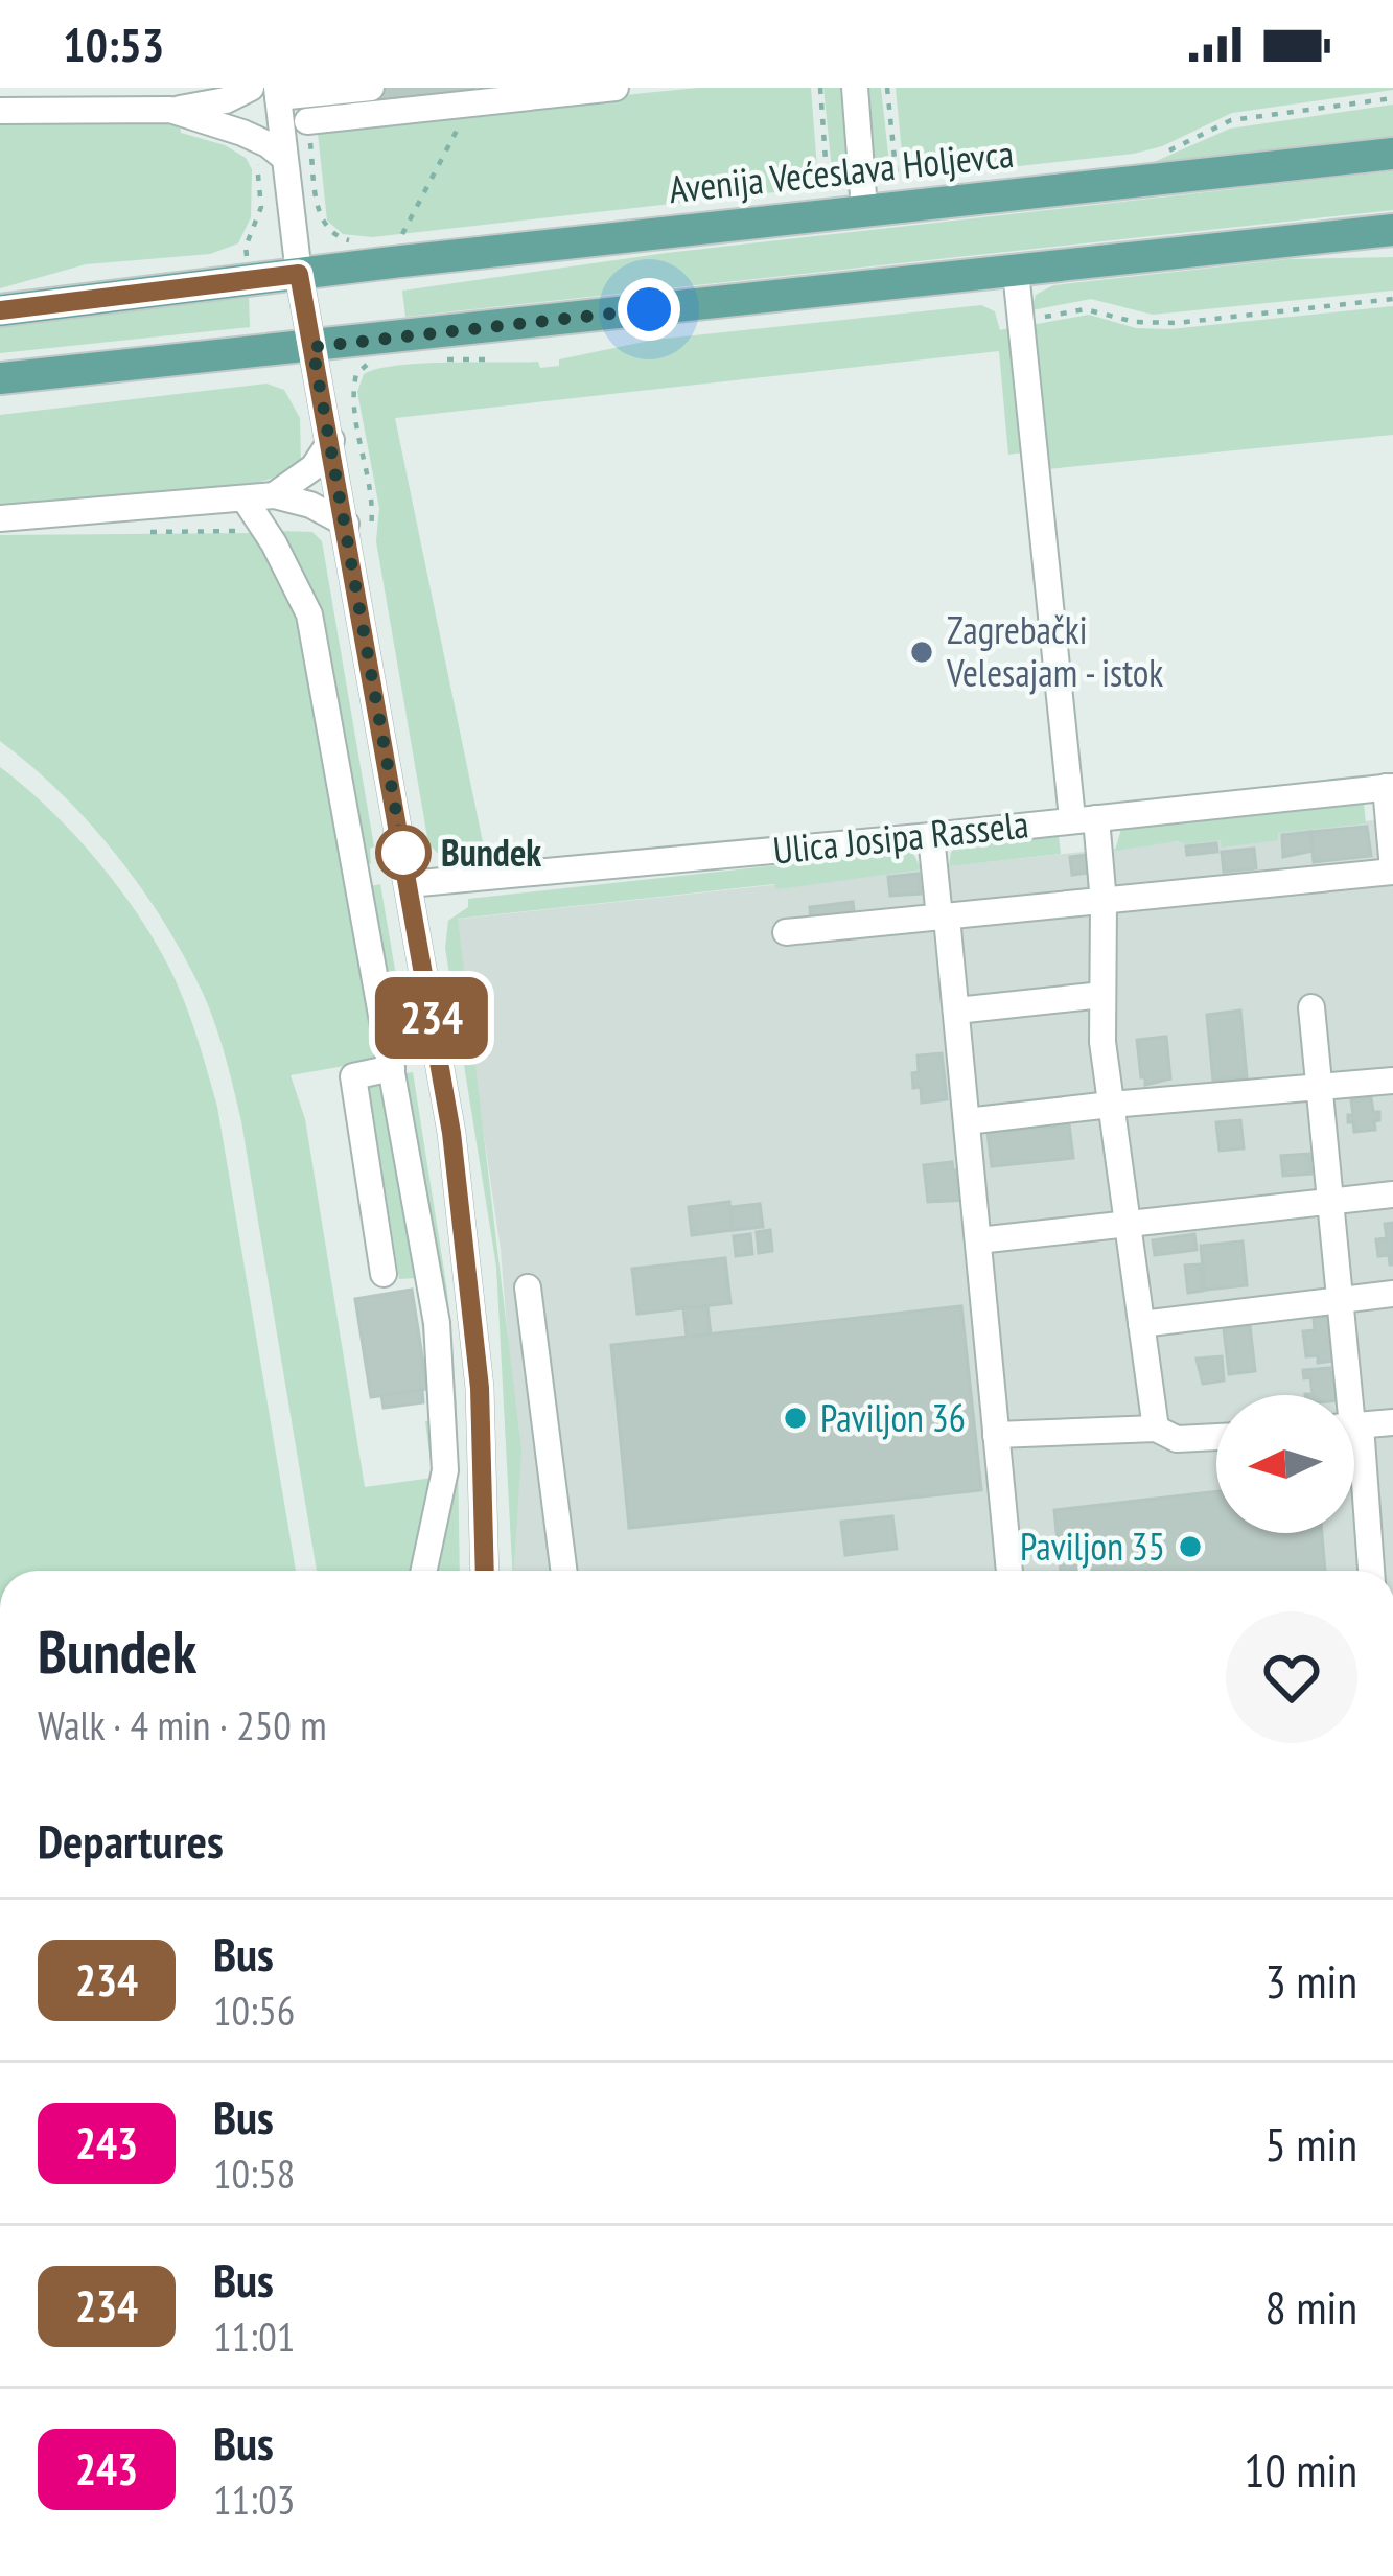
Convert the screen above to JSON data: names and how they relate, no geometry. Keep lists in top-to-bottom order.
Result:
{
  "streets": {
    "main road": ["Avenija Većeslava Holjevca"],
    "street": ["Ulica Josipa Rassela"]
  },
  "places": [
    "Zagrebački Velesajam - istok",
    "Bundek",
    "Paviljon 36",
    "Paviljon 35"
  ],
  "lines": ["bus line 234"],
  "north": "left",
  "page": {
    "status": "10:53",
    "on_map": "234",
    "heading": [
      ["Bundek", "Walk · 4 min · 250 m"],
      "Departures"
    ],
    "list": [
      {
        "mark": "234",
        "name": "Bus",
        "note": "10:56",
        "value": "3 min"
      },
      {
        "mark": "243",
        "name": "Bus",
        "note": "10:58",
        "value": "5 min"
      },
      {
        "mark": "234",
        "name": "Bus",
        "note": "11:01",
        "value": "8 min"
      },
      {
        "mark": "243",
        "name": "Bus",
        "note": "11:03",
        "value": "10 min"
      }
    ]
  }
}
